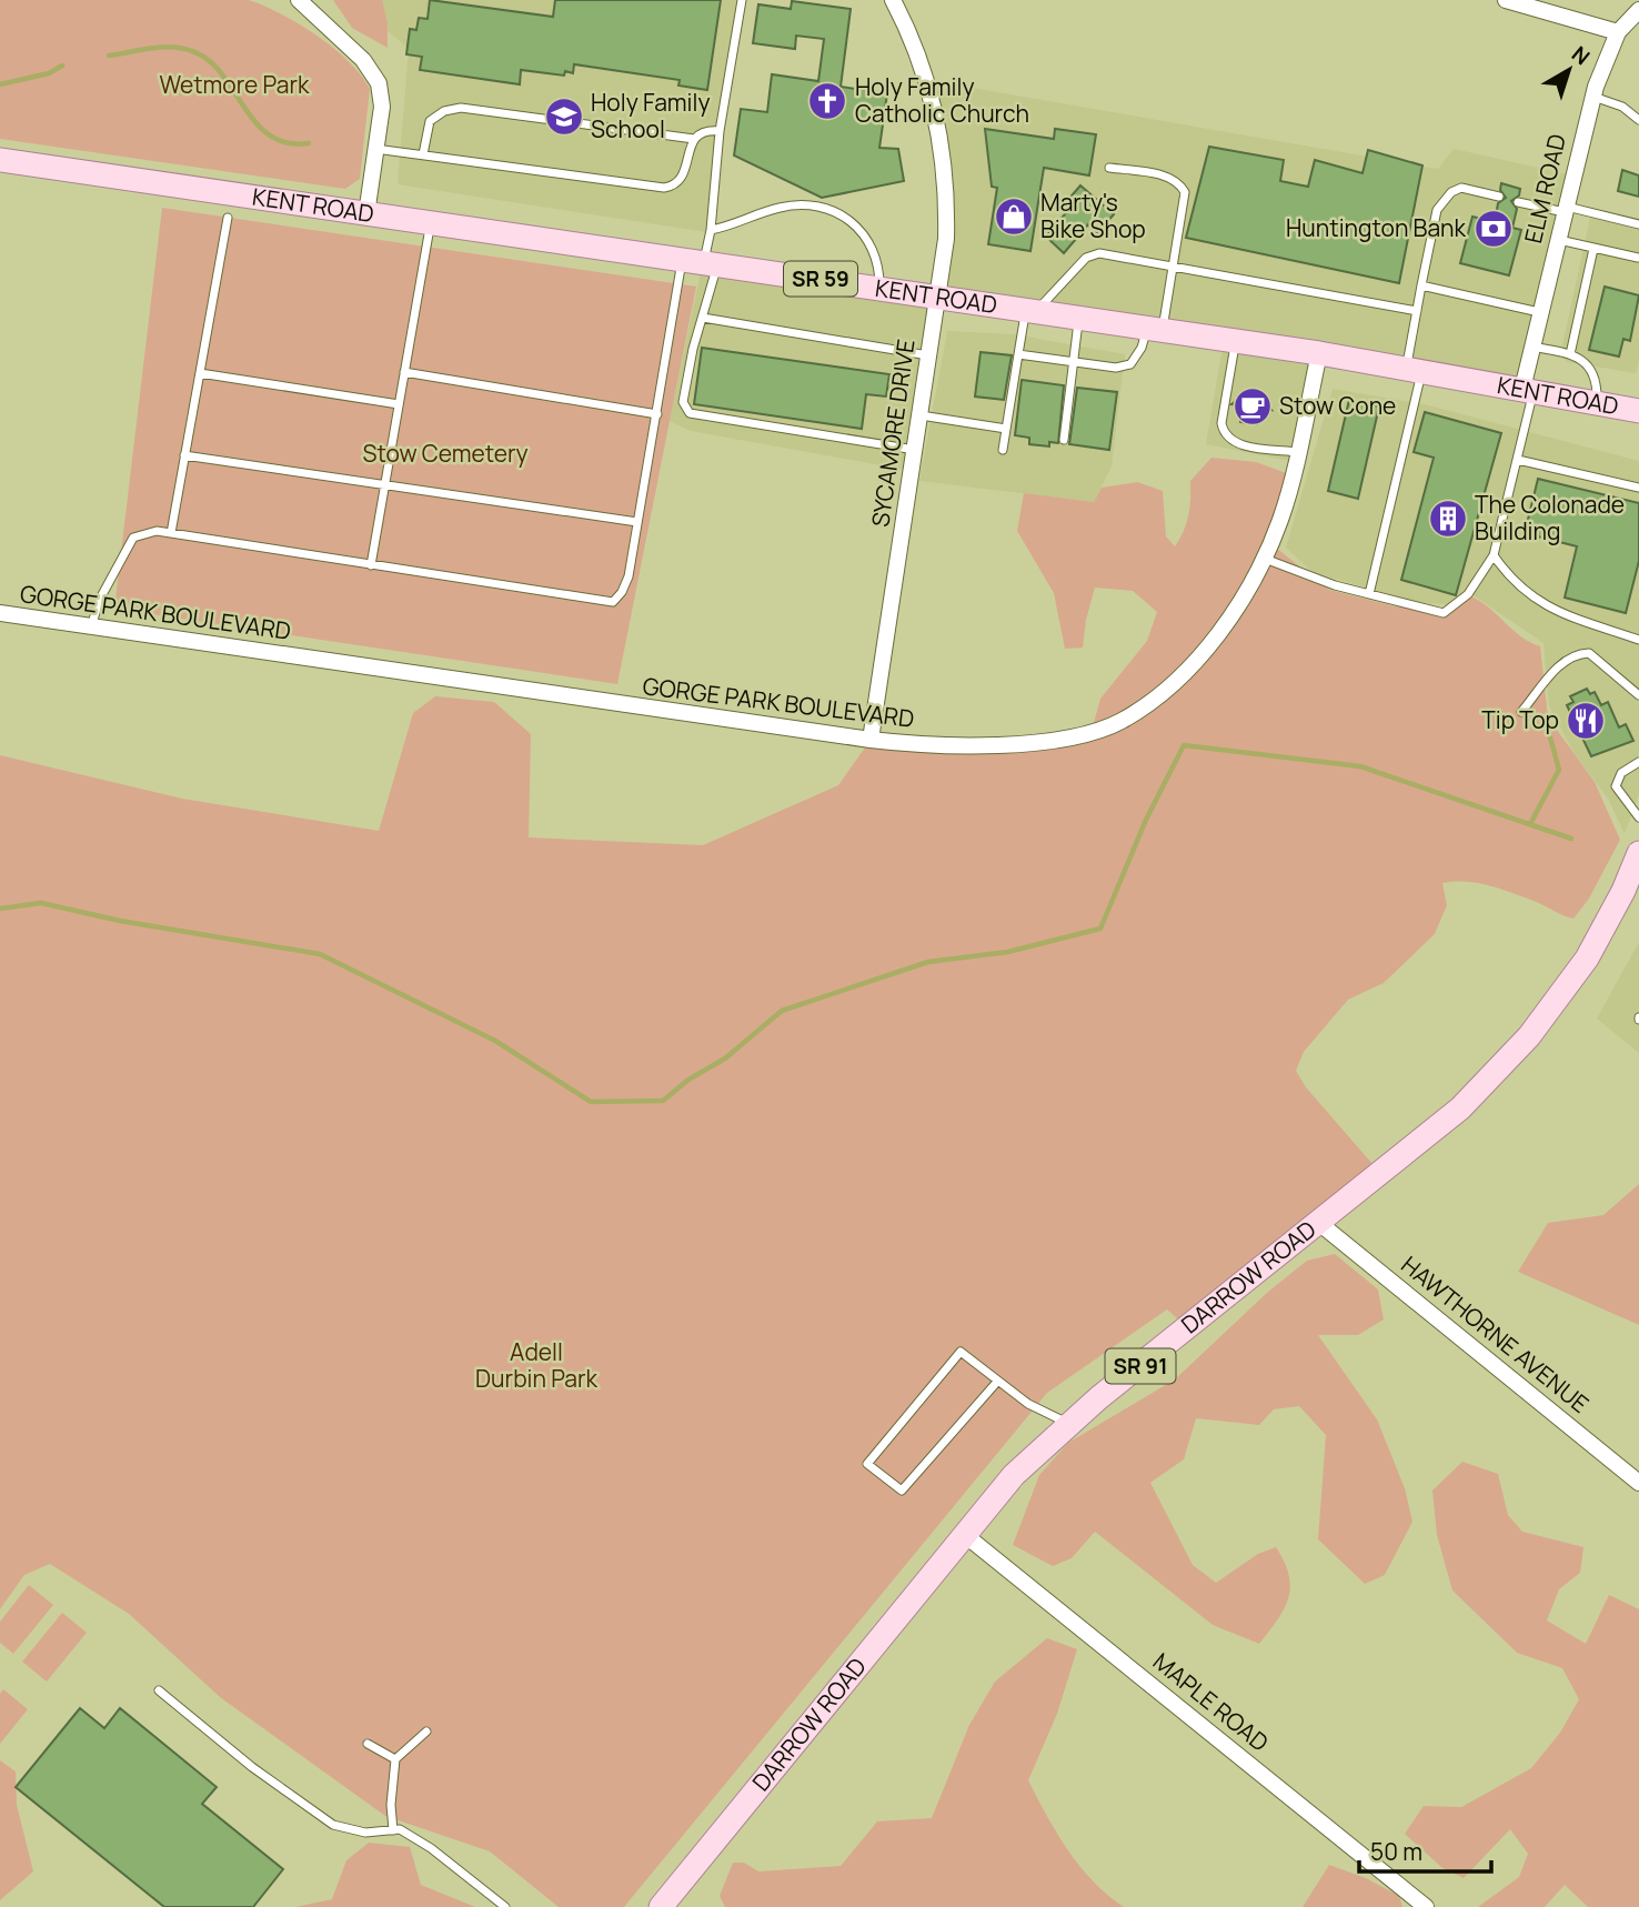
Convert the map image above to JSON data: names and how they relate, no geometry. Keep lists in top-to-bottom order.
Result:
{
  "streets": {
    "main road": [
      "KENT ROAD",
      "SR 59",
      "DARROW ROAD",
      "SR 91"
    ],
    "street": [
      "ELM ROAD",
      "SYCAMORE DRIVE",
      "GORGE PARK BOULEVARD",
      "HAWTHORNE AVENUE",
      "MAPLE ROAD"
    ]
  },
  "crossings": [
    ["ELM ROAD", "KENT ROAD"],
    ["KENT ROAD", "SYCAMORE DRIVE"],
    ["KENT ROAD", "GORGE PARK BOULEVARD"],
    ["SYCAMORE DRIVE", "GORGE PARK BOULEVARD"],
    ["DARROW ROAD", "HAWTHORNE AVENUE"],
    ["DARROW ROAD", "MAPLE ROAD"]
  ],
  "parks": ["Wetmore Park", "Stow Cemetery", "Adell Durbin Park"],
  "places": {
    "church": ["Holy Family Catholic Church"],
    "school or university": ["Holy Family School"],
    "shop": ["Marty's Bike Shop"],
    "bank": ["Huntington Bank"],
    "cafe": ["Stow Cone"],
    "building": ["The Colonade Building"],
    "restaurant": ["Tip Top"]
  },
  "scale_bar": "50 m",
  "north": "top right"
}
